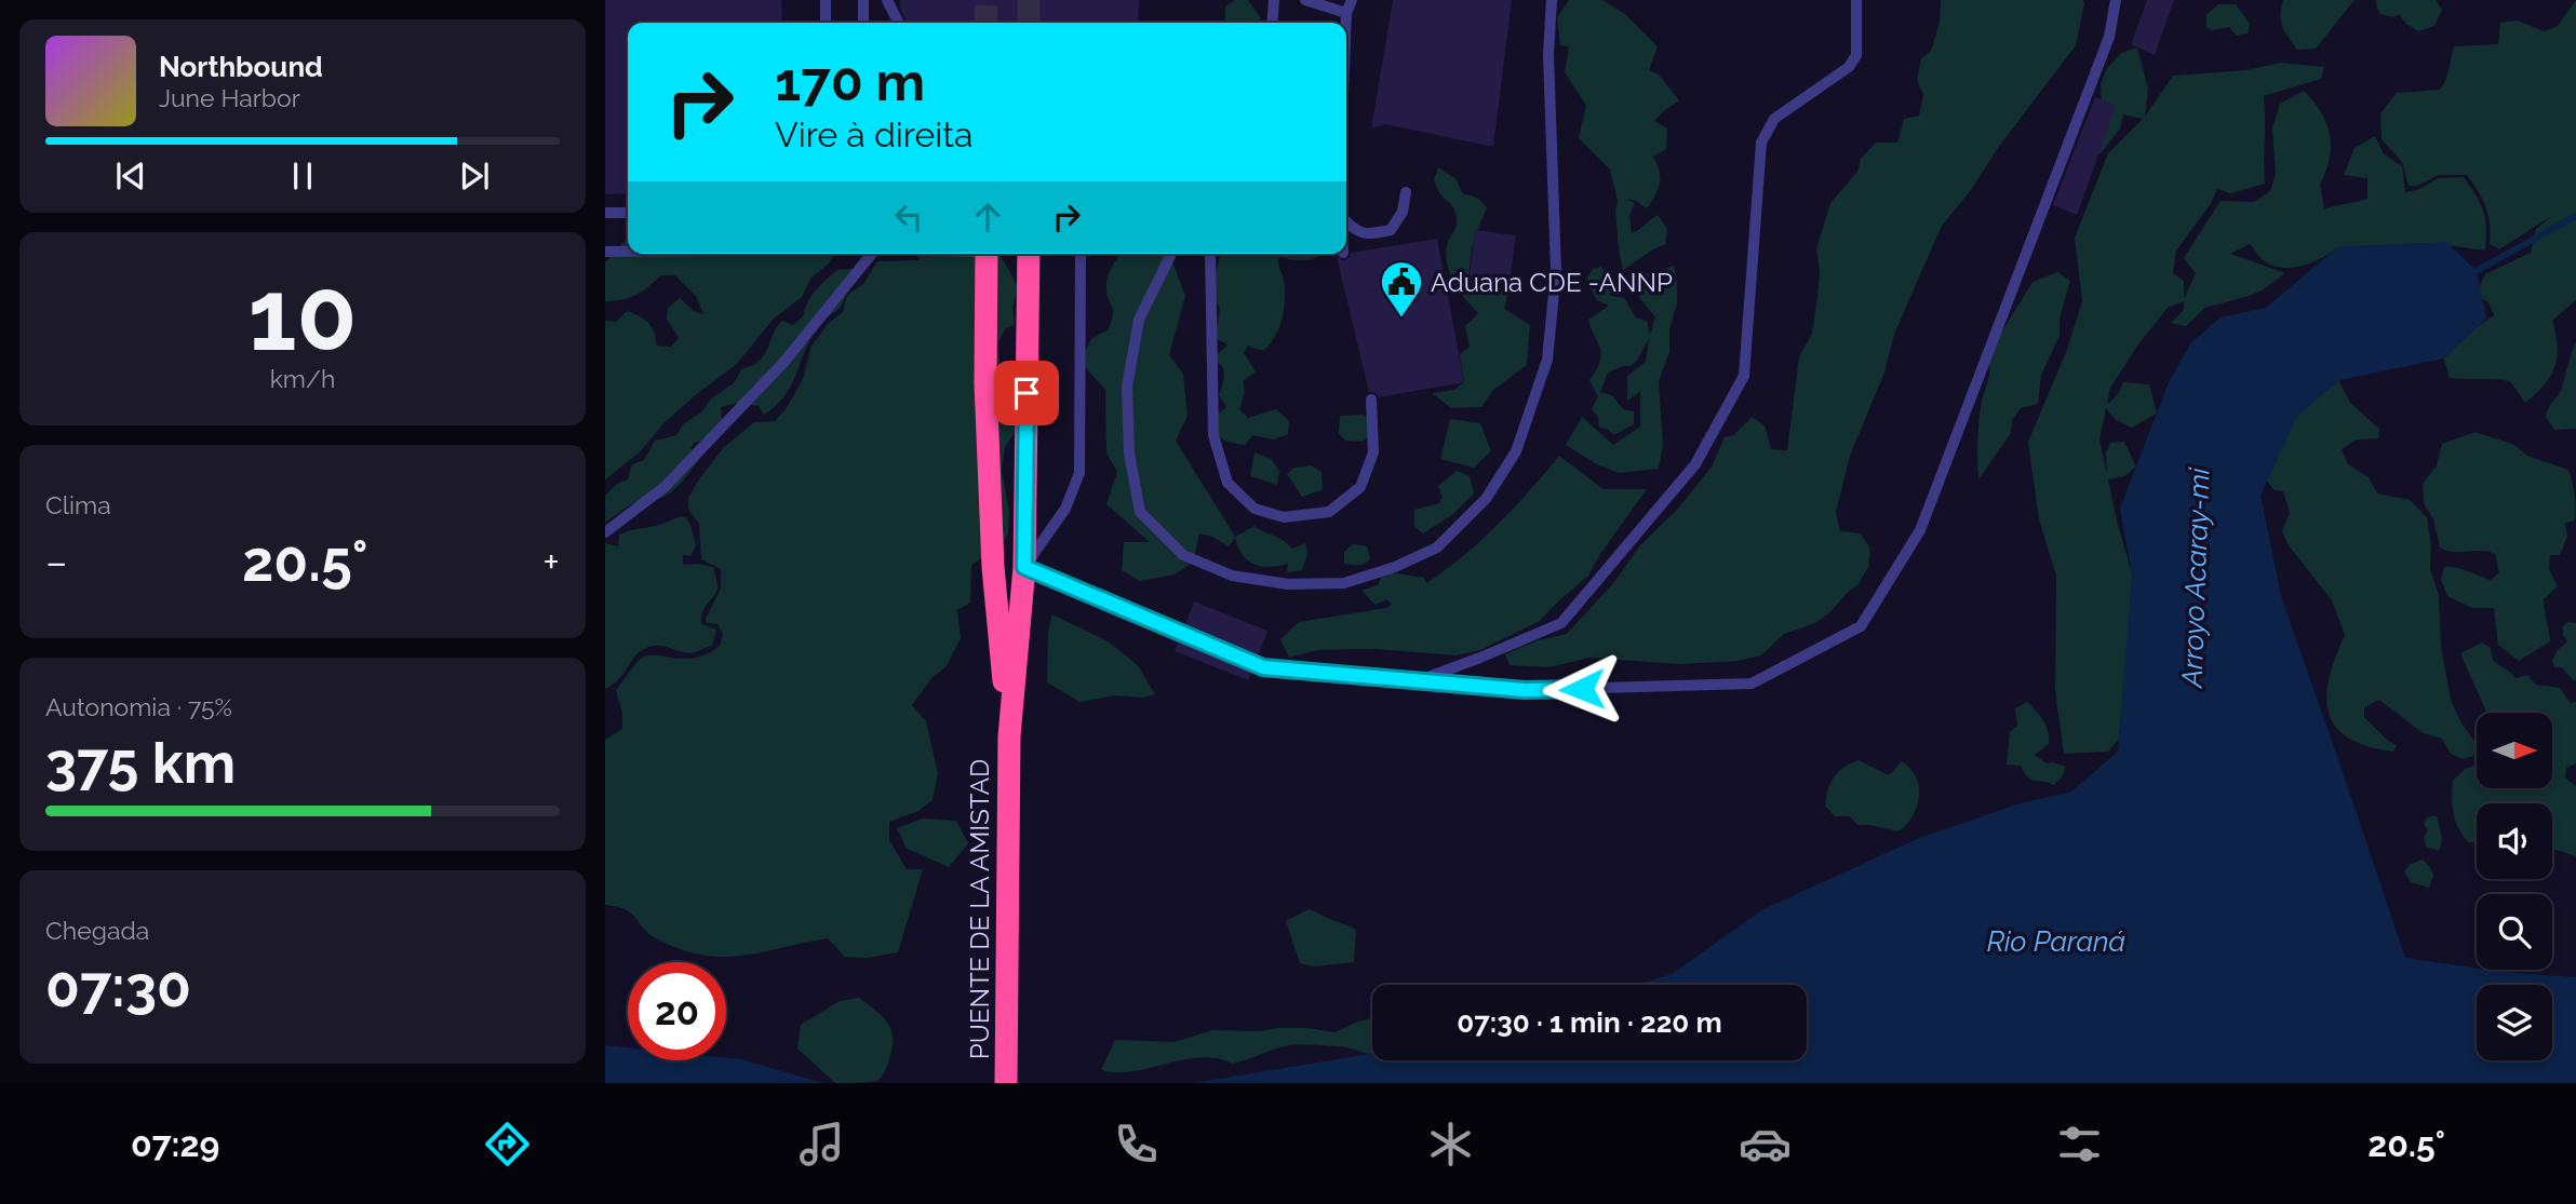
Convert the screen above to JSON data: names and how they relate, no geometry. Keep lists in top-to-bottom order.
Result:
{
  "streets": {
    "highway": ["PUENTE DE LA AMISTAD"]
  },
  "water": ["Arroyo Acaray-mi", "Rio Paraná"],
  "places": {
    "public building": ["Aduana CDE -ANNP"]
  },
  "north": "right",
  "page": {
    "turn": ["170 m", "Vire à direita"],
    "song": ["Northbound", "June Harbor"],
    "tile": [
      ["10", "km/h"],
      "Clima",
      ["Autonomia · 75%", "375 km"],
      ["Chegada", "07:30"]
    ],
    "heat": ["−", "20.5°", "+"],
    "limit": "20",
    "trip": "07:30 · 1 min · 220 m",
    "tabs": ["07:29", "20.5°"]
  }
}
